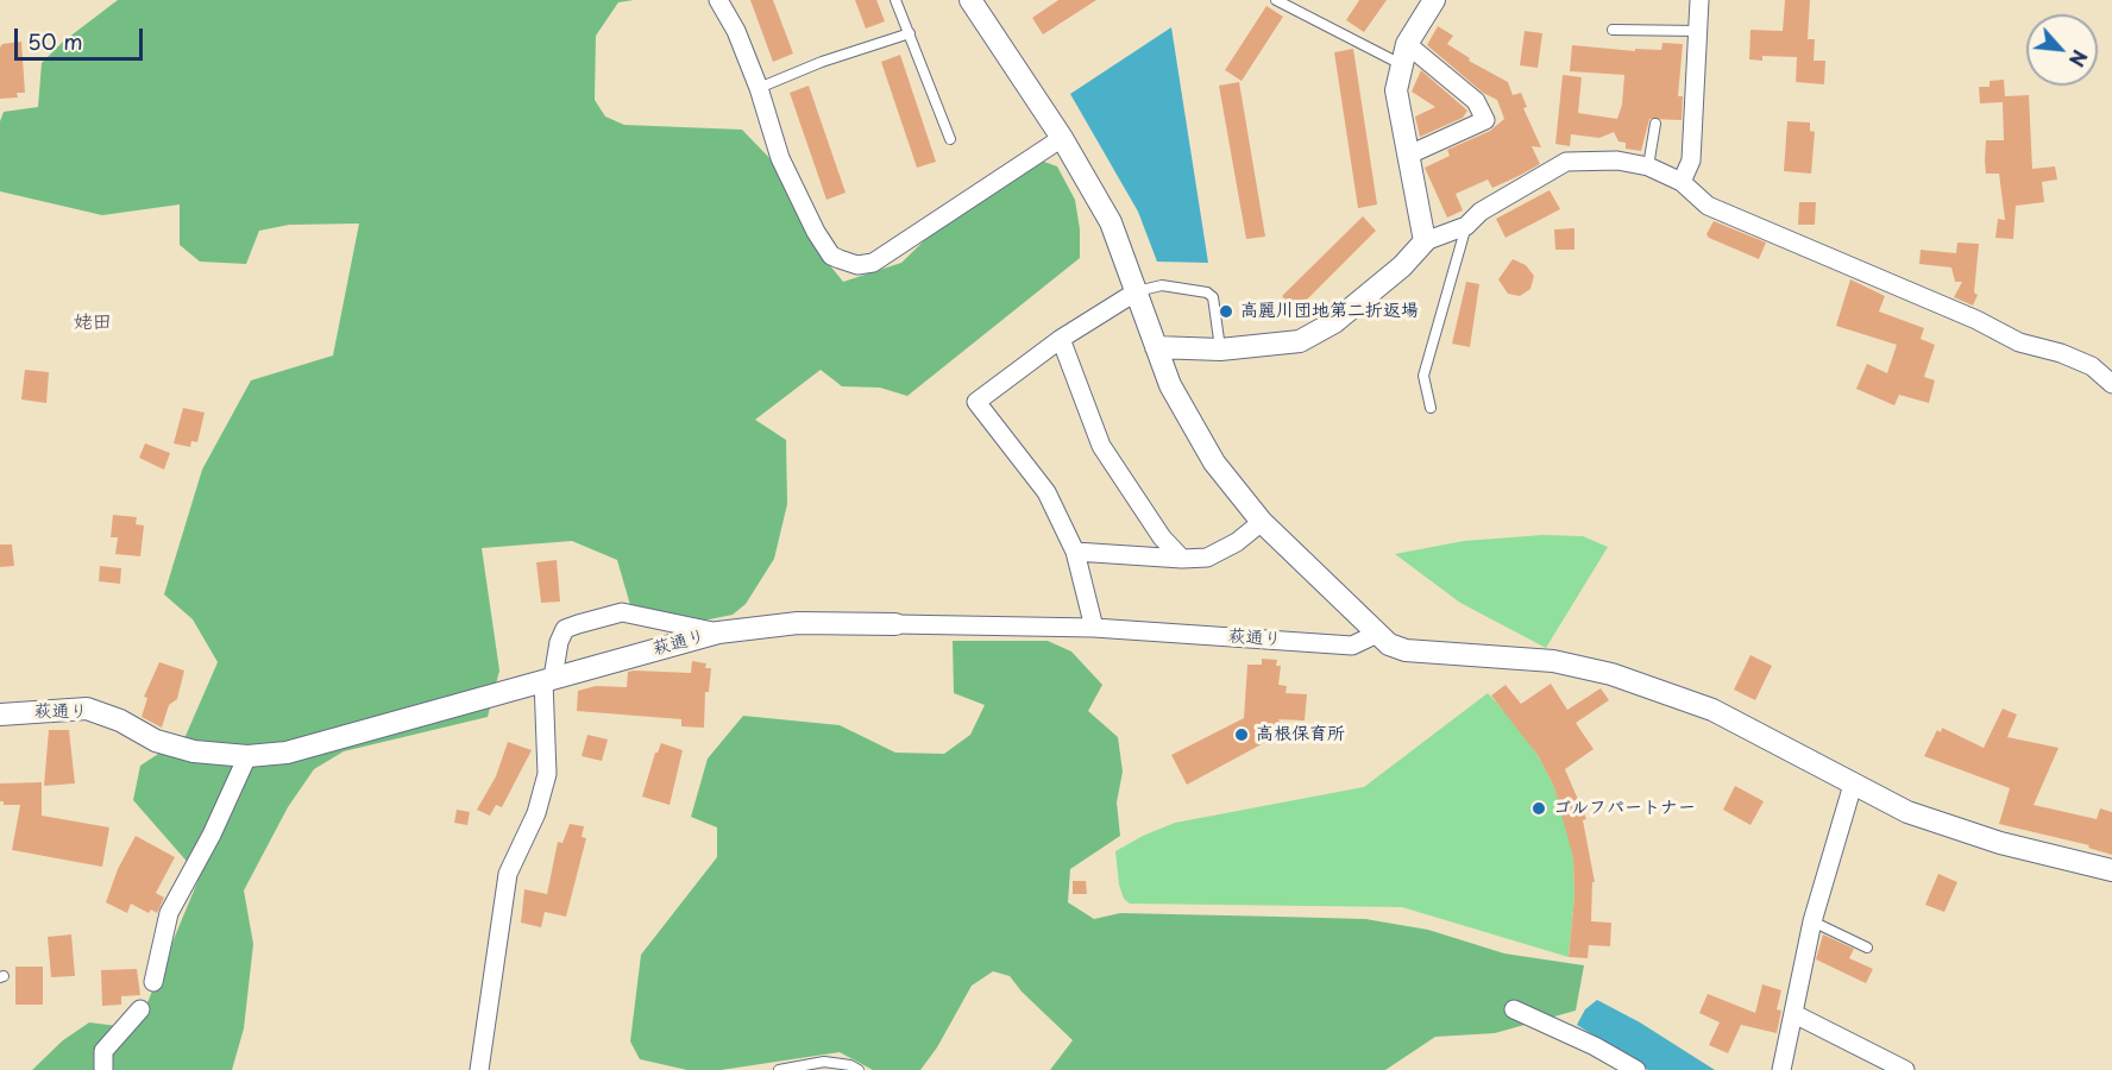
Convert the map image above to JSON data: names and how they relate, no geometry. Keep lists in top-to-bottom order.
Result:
{
  "streets": {
    "street": ["萩通り"]
  },
  "districts": ["姥田"],
  "places": ["高麗川団地第二折返場", "高根保育所", "ゴルフパートナー"],
  "scale_bar": "50 m",
  "north": "bottom right"
}
